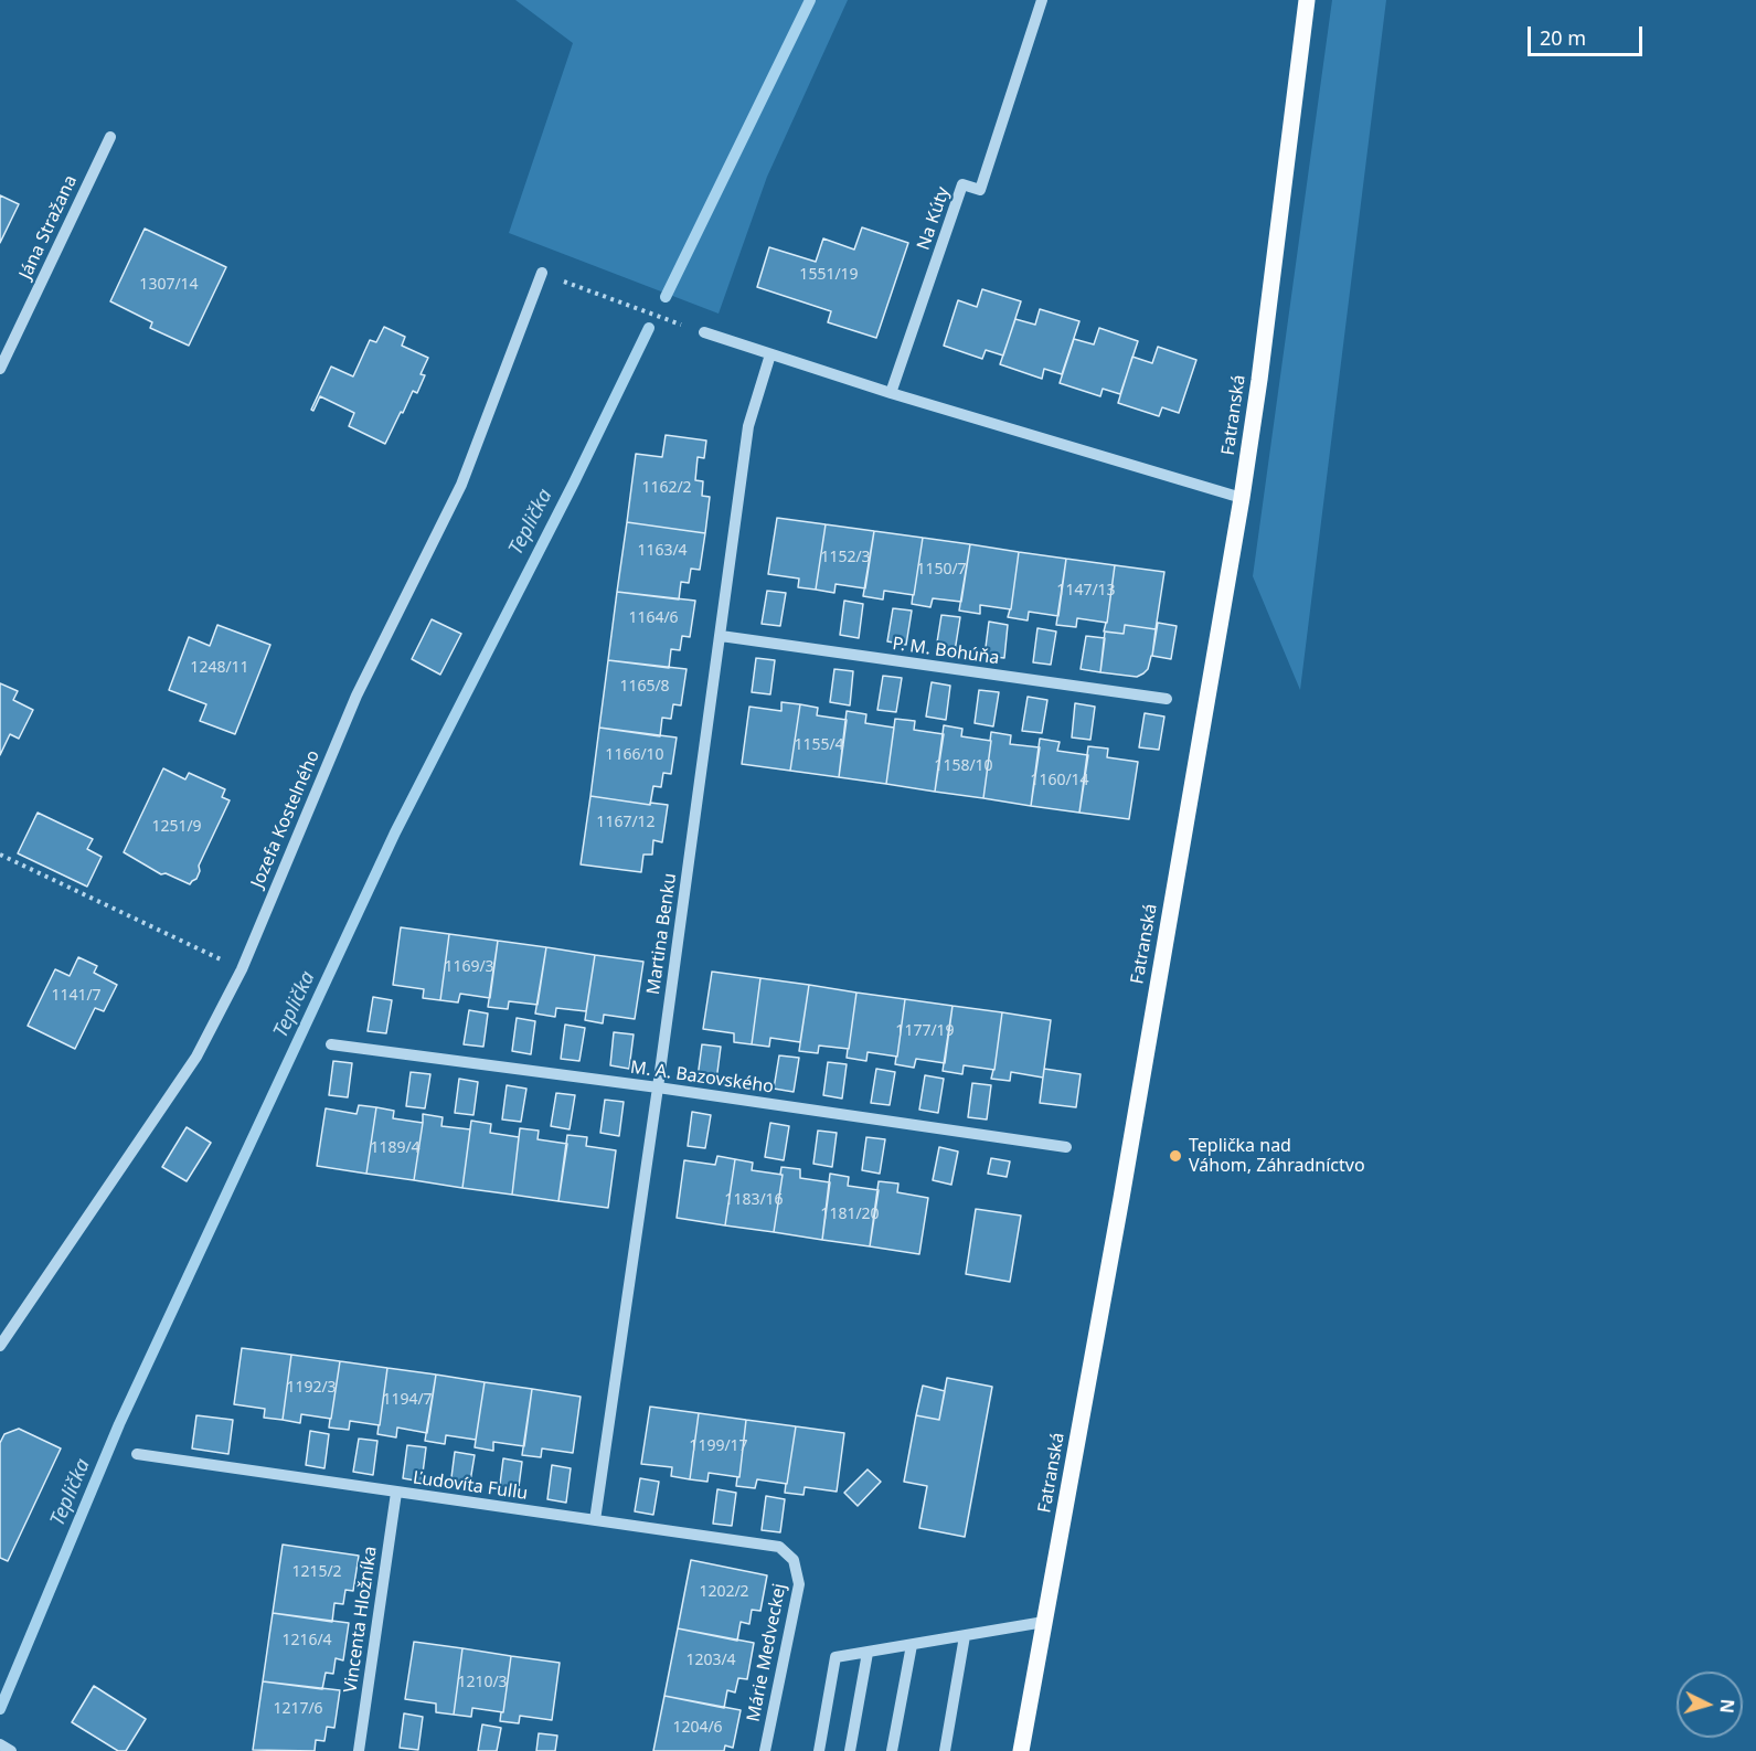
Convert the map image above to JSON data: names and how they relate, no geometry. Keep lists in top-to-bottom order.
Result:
{
  "streets": {
    "main road": ["Fatranská"],
    "street": [
      "Na Kúty",
      "Jána Stražana",
      "P. M. Bohúňa",
      "Jozefa Kostelného",
      "Martina Benku",
      "M. A. Bazovského",
      "Ľudovíta Fullu",
      "Vincenta Hložníka",
      "Márie Medveckej"
    ]
  },
  "crossings": [
    ["P. M. Bohúňa", "Martina Benku"],
    ["Martina Benku", "M. A. Bazovského"],
    ["Martina Benku", "Ľudovíta Fullu"],
    ["Ľudovíta Fullu", "Vincenta Hložníka"],
    ["Ľudovíta Fullu", "Márie Medveckej"]
  ],
  "water": ["Teplička"],
  "places": ["Teplička nad Váhom, Záhradníctvo"],
  "house_numbers": [
    "1551/19",
    "1307/14",
    "1162/2",
    "1163/4",
    "1152/3",
    "1150/7",
    "1147/13",
    "1164/6",
    "1248/11",
    "1165/8",
    "1155/4",
    "1166/10",
    "1158/10",
    "1160/14",
    "1167/12",
    "1251/9",
    "1169/3",
    "1141/7",
    "1177/19",
    "1189/4",
    "1183/16",
    "1181/20",
    "1192/3",
    "1194/7",
    "1199/17",
    "1215/2",
    "1202/2",
    "1216/4",
    "1203/4",
    "1210/3",
    "1217/6",
    "1204/6"
  ],
  "scale_bar": "20 m",
  "north": "right"
}
